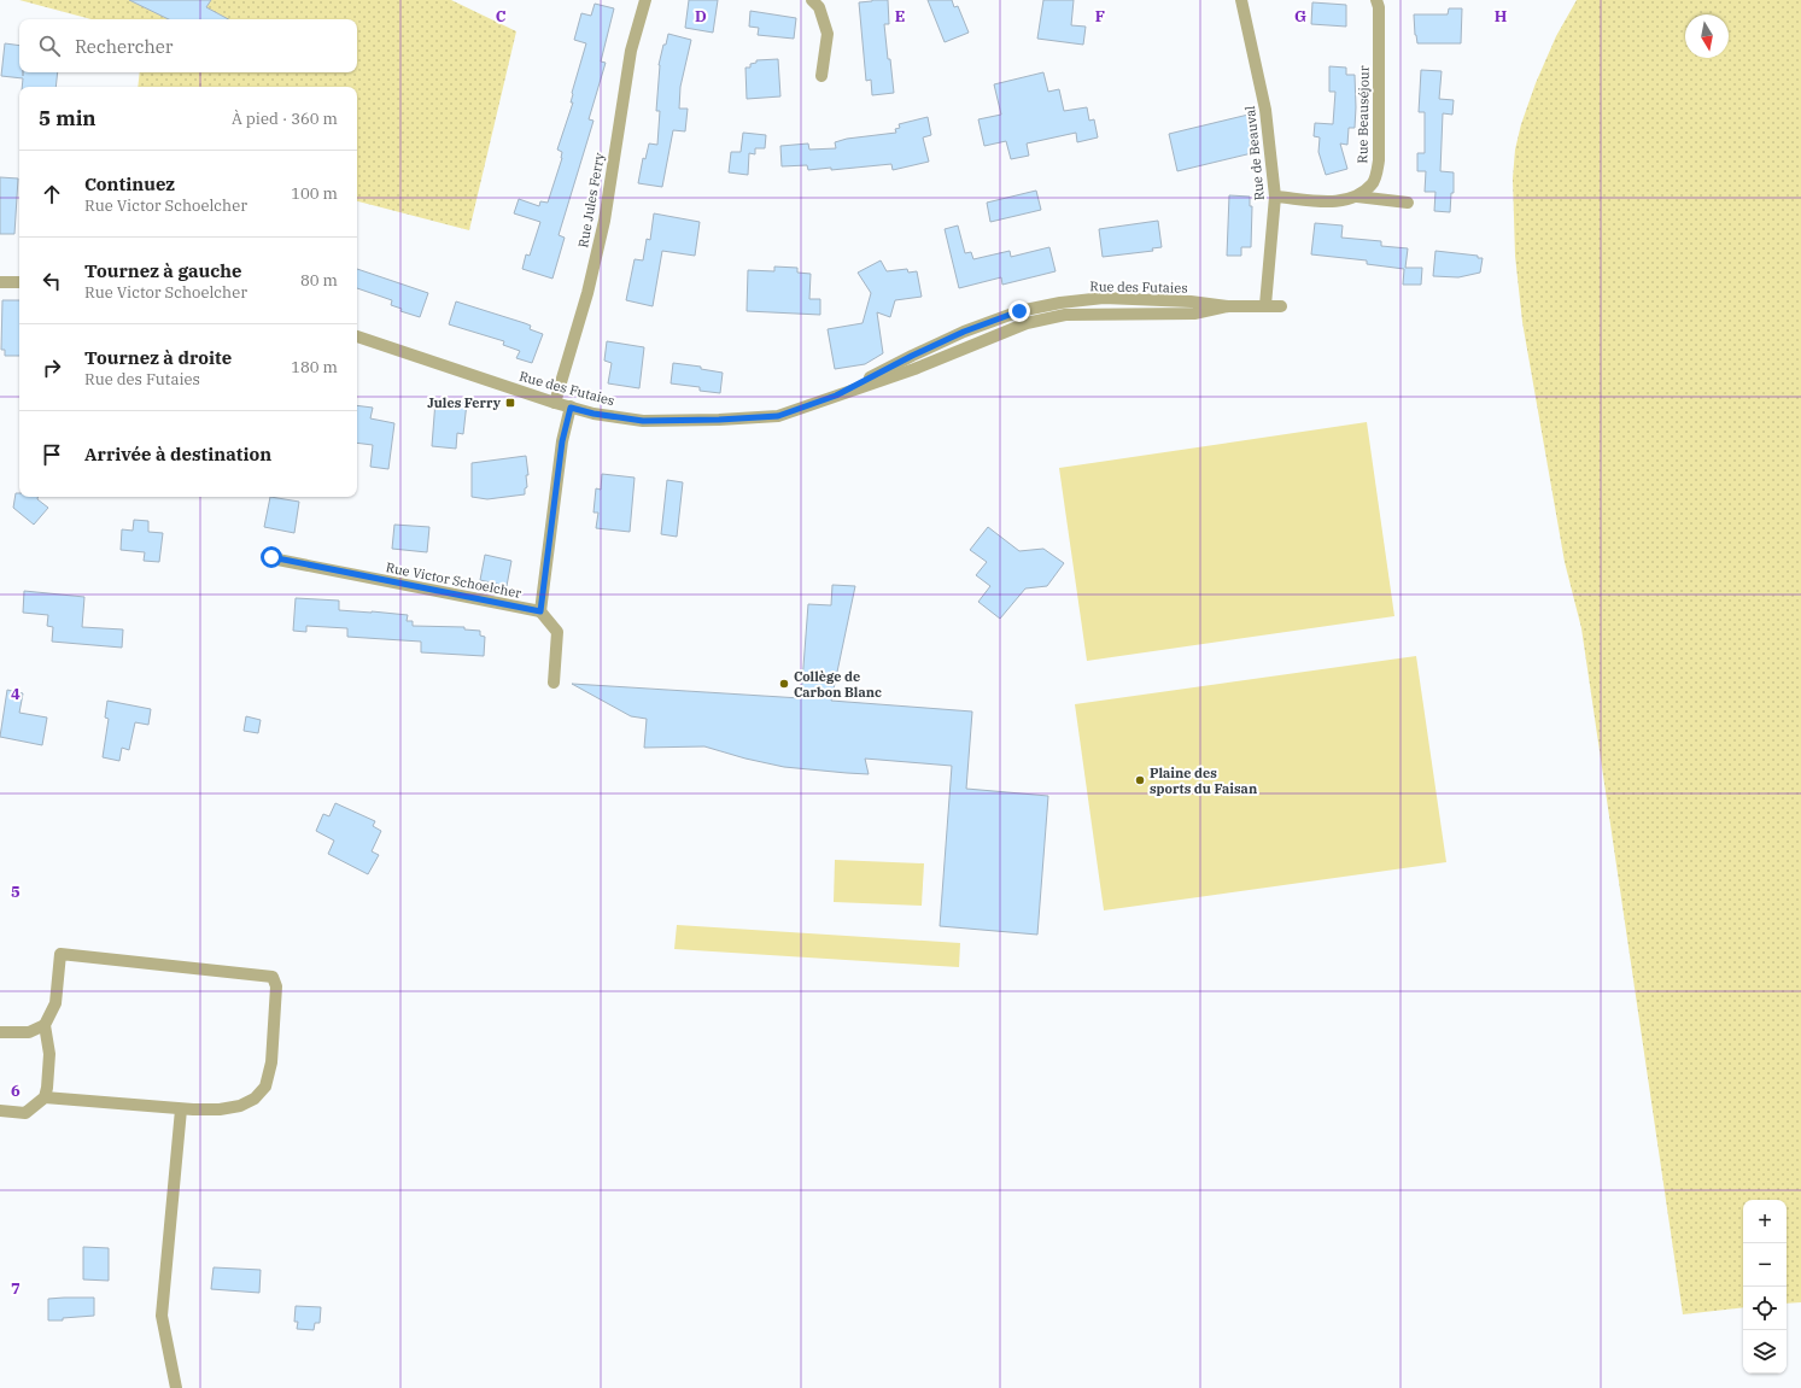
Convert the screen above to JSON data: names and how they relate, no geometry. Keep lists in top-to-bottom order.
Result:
{
  "streets": {
    "street": [
      "Rue Beauséjour",
      "Rue de Beauval",
      "Rue Jules Ferry",
      "Rue des Futaies",
      "Rue Victor Schoelcher"
    ]
  },
  "crossings": [
    ["Rue de Beauval", "Rue des Futaies"],
    ["Rue Jules Ferry", "Rue des Futaies"]
  ],
  "places": {
    "transit": ["Jules Ferry"],
    "other": ["Collège de Carbon Blanc", "Plaine des sports du Faisan"]
  },
  "north": "bottom",
  "page": {
    "search": "Rechercher",
    "heading": ["5 min", "À pied · 360 m"],
    "list": [
      ["Continuez", "Rue Victor Schoelcher", "100 m"],
      ["Tournez à gauche", "Rue Victor Schoelcher", "80 m"],
      ["Tournez à droite", "Rue des Futaies", "180 m"],
      "Arrivée à destination"
    ],
    "map_buttons": ["+", "−"]
  },
  "grid": {
    "columns": [
      "C",
      "D",
      "E",
      "F",
      "G",
      "H"
    ],
    "rows": [
      "4",
      "5",
      "6",
      "7"
    ]
  }
}
